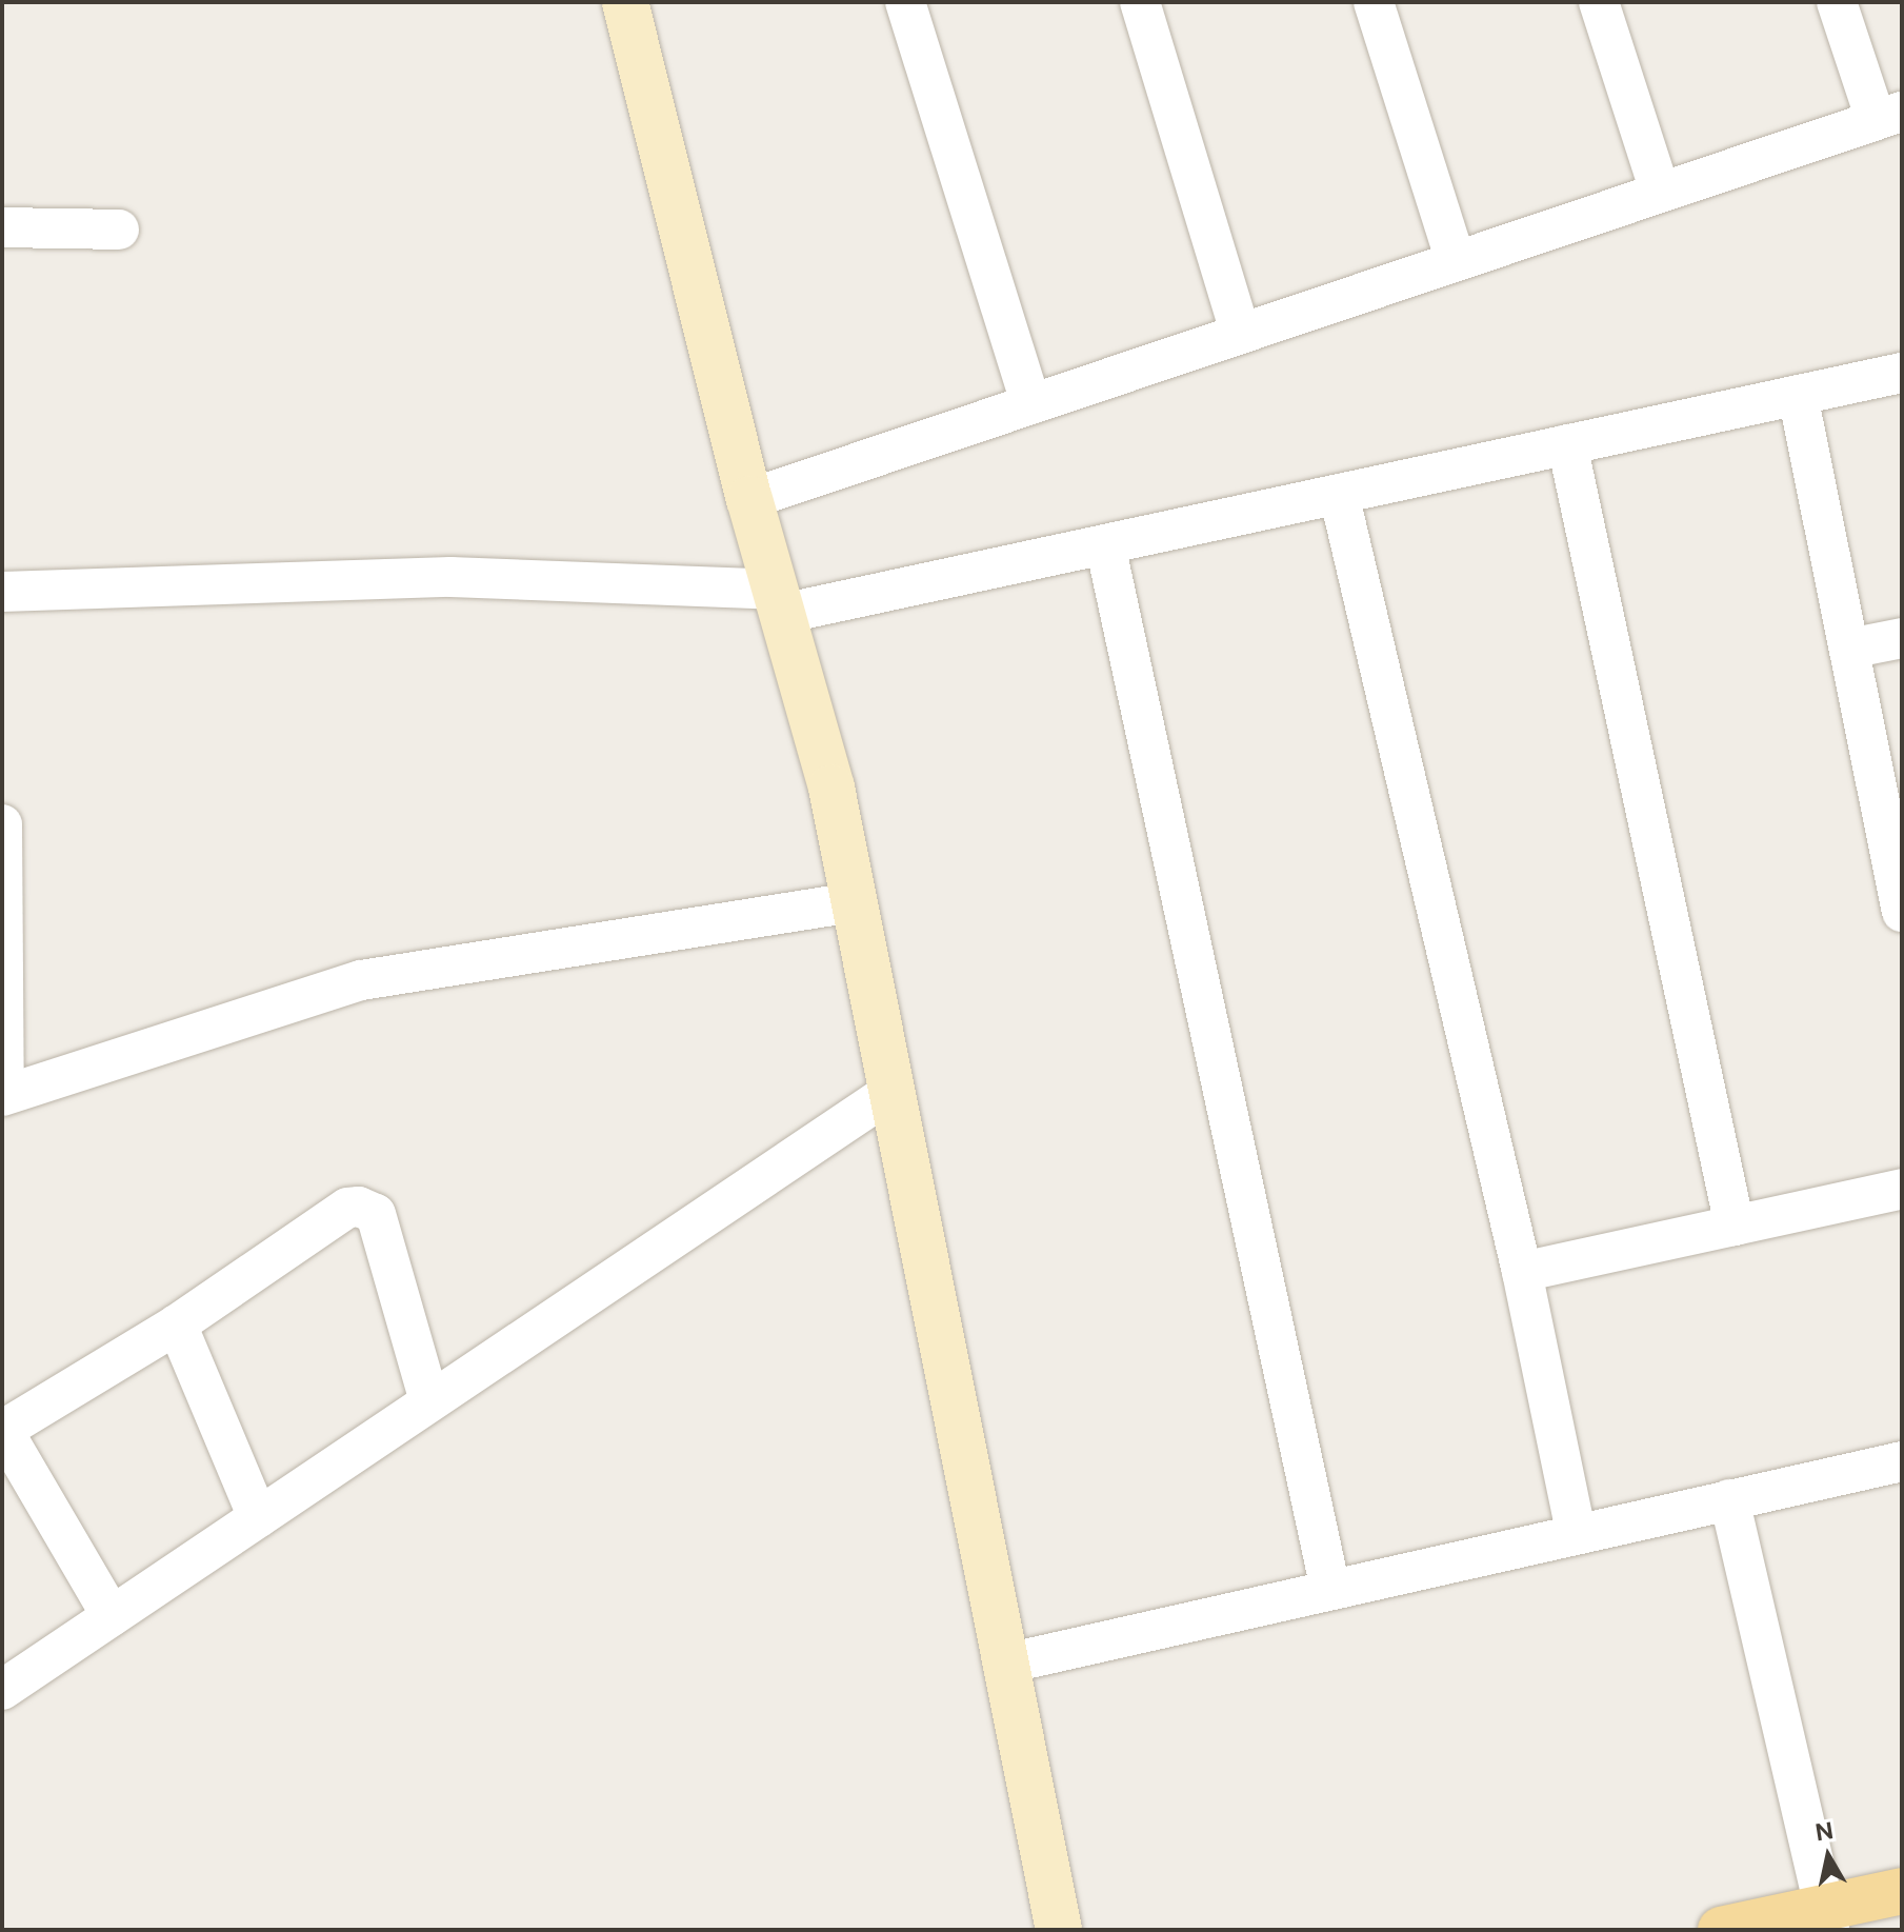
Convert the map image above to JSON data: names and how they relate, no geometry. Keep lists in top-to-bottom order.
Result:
{
  "north": "top"
}
